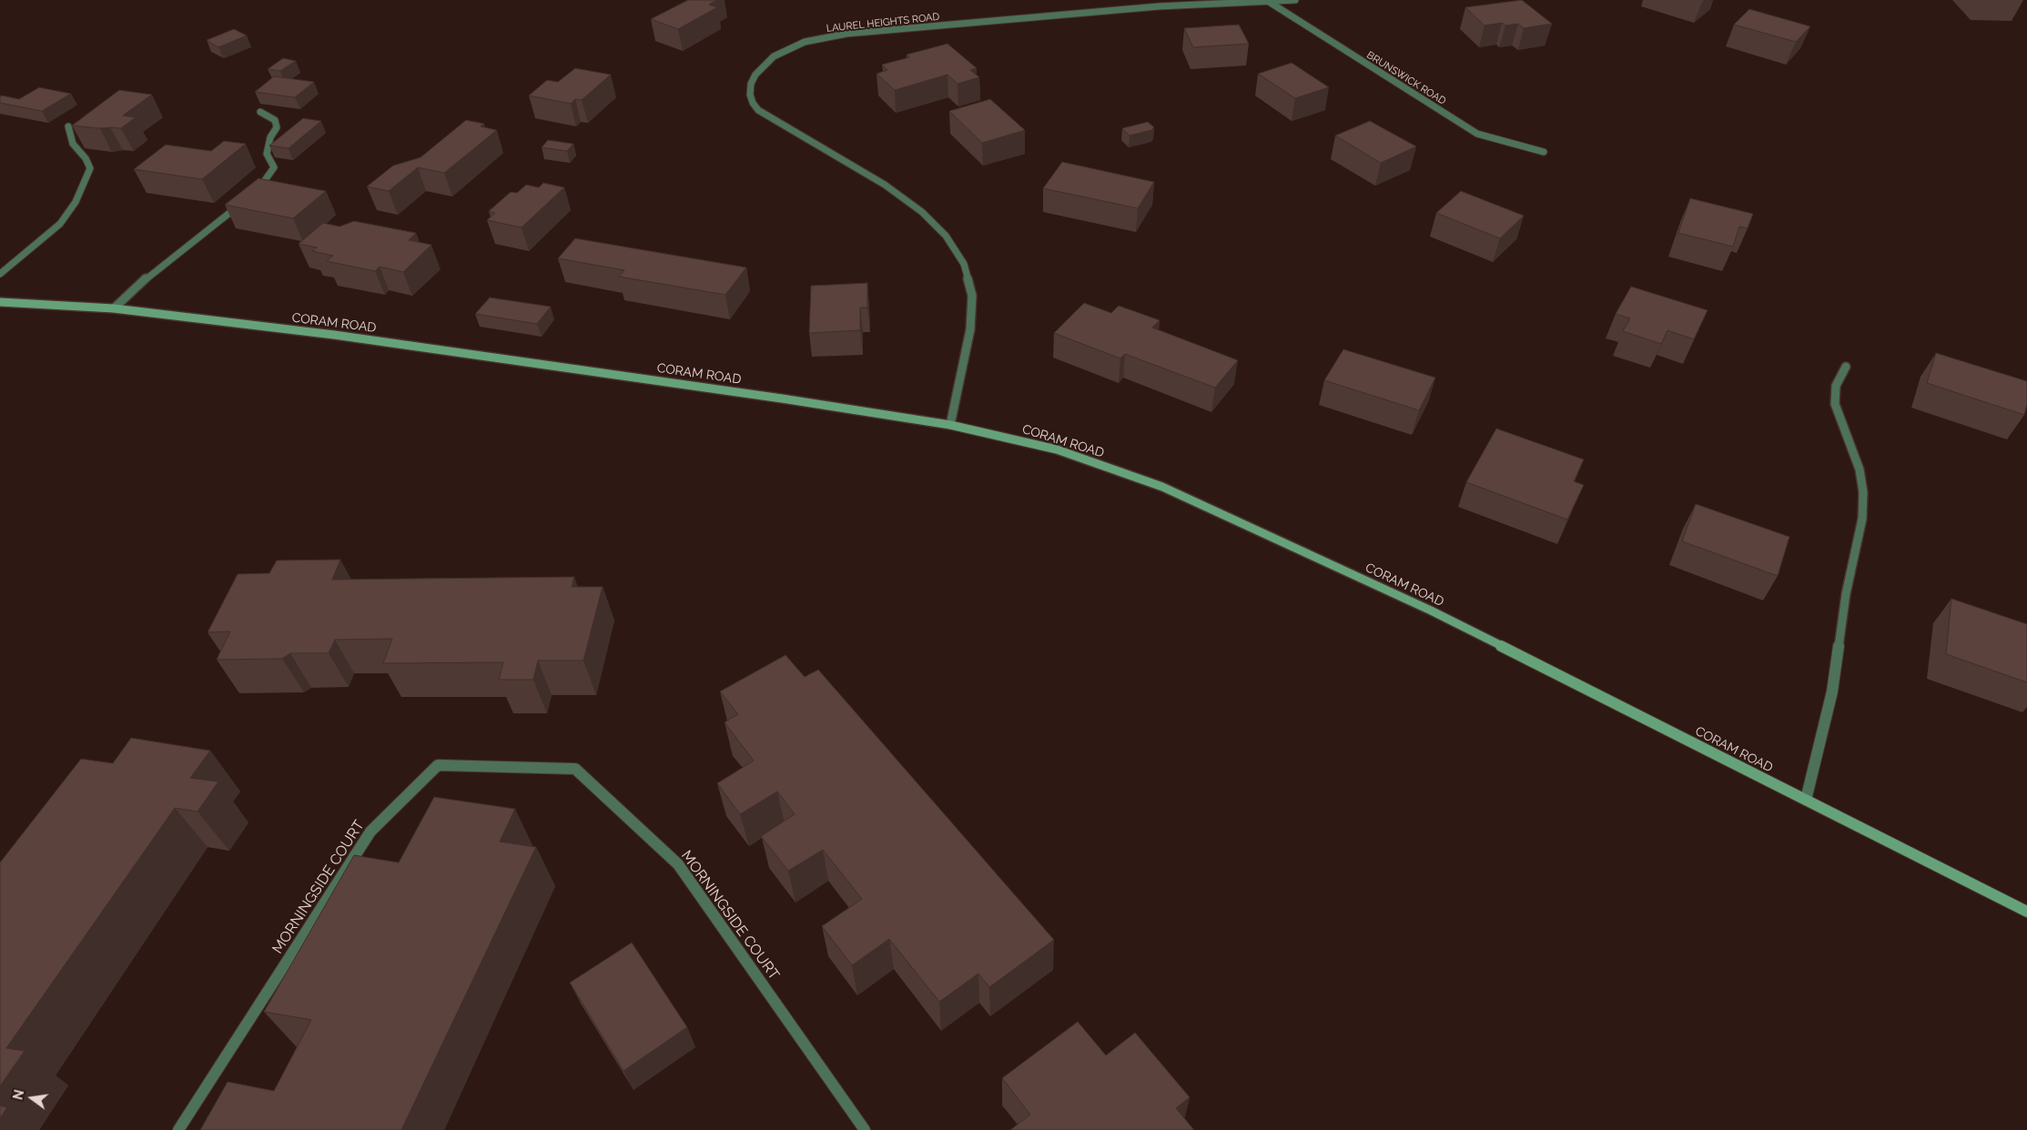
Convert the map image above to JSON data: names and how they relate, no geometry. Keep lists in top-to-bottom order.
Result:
{
  "streets": {
    "street": [
      "LAUREL HEIGHTS ROAD",
      "BRUNSWICK ROAD",
      "CORAM ROAD",
      "MORNINGSIDE COURT"
    ]
  },
  "crossings": [
    ["LAUREL HEIGHTS ROAD", "BRUNSWICK ROAD"],
    ["LAUREL HEIGHTS ROAD", "CORAM ROAD"]
  ],
  "north": "left"
}
